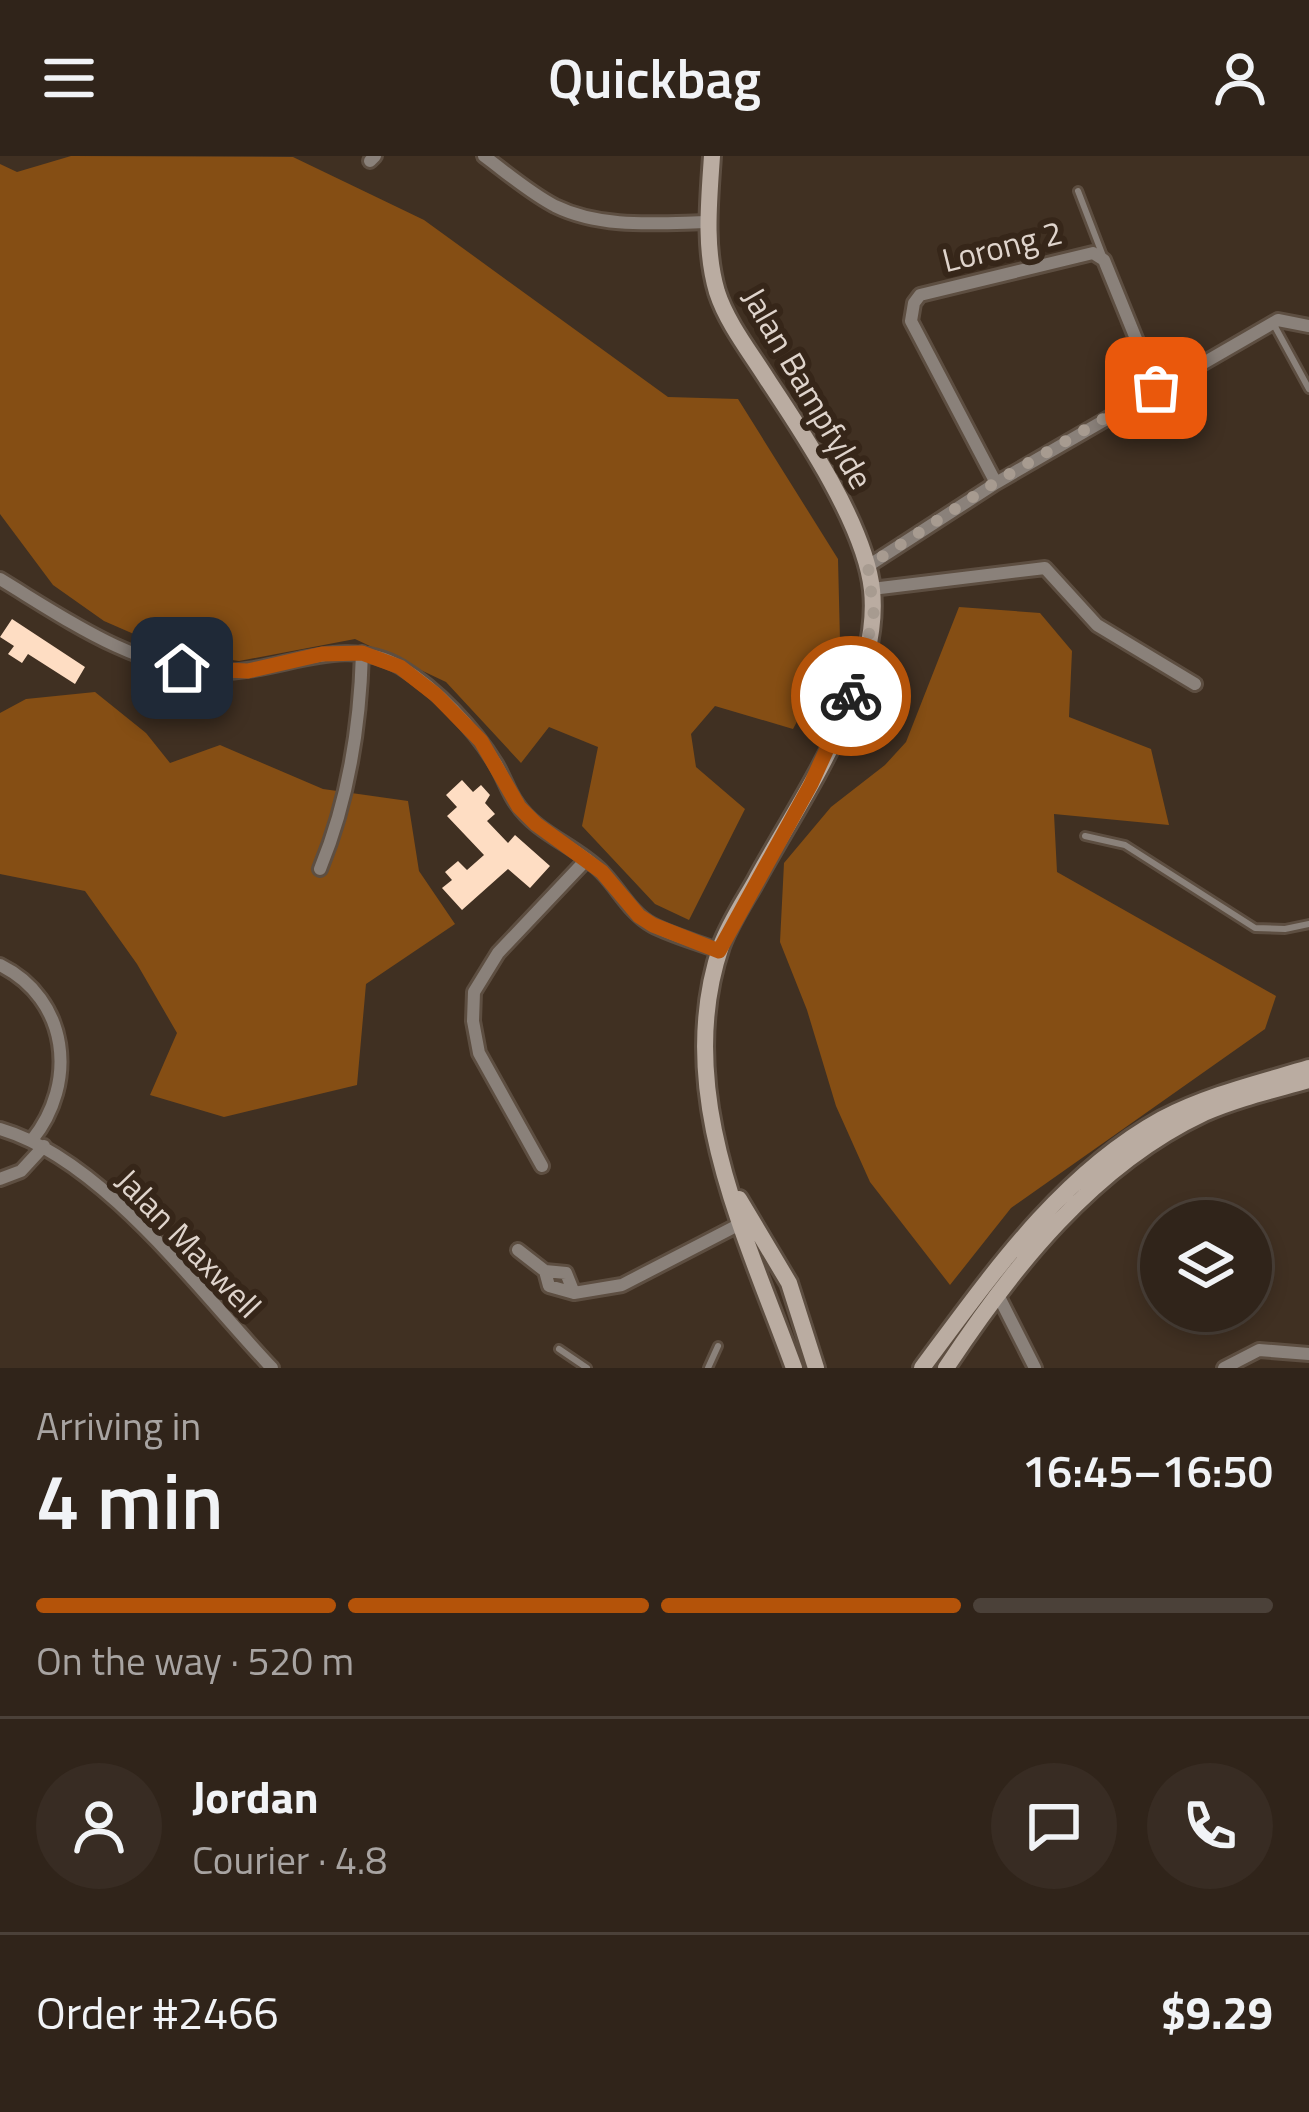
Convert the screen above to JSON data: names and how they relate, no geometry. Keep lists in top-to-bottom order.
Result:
{
  "streets": {
    "street": ["Lorong 2", "Jalan Bampfylde", "Jalan Maxwell"]
  },
  "page": {
    "header": "Quickbag",
    "heading": ["4 min", "Arriving in", "16:45–16:50"],
    "panel": [
      "Jordan",
      "Courier · 4.8",
      "Order #2466",
      "$9.29"
    ],
    "bar": "On the way · 520 m"
  }
}
